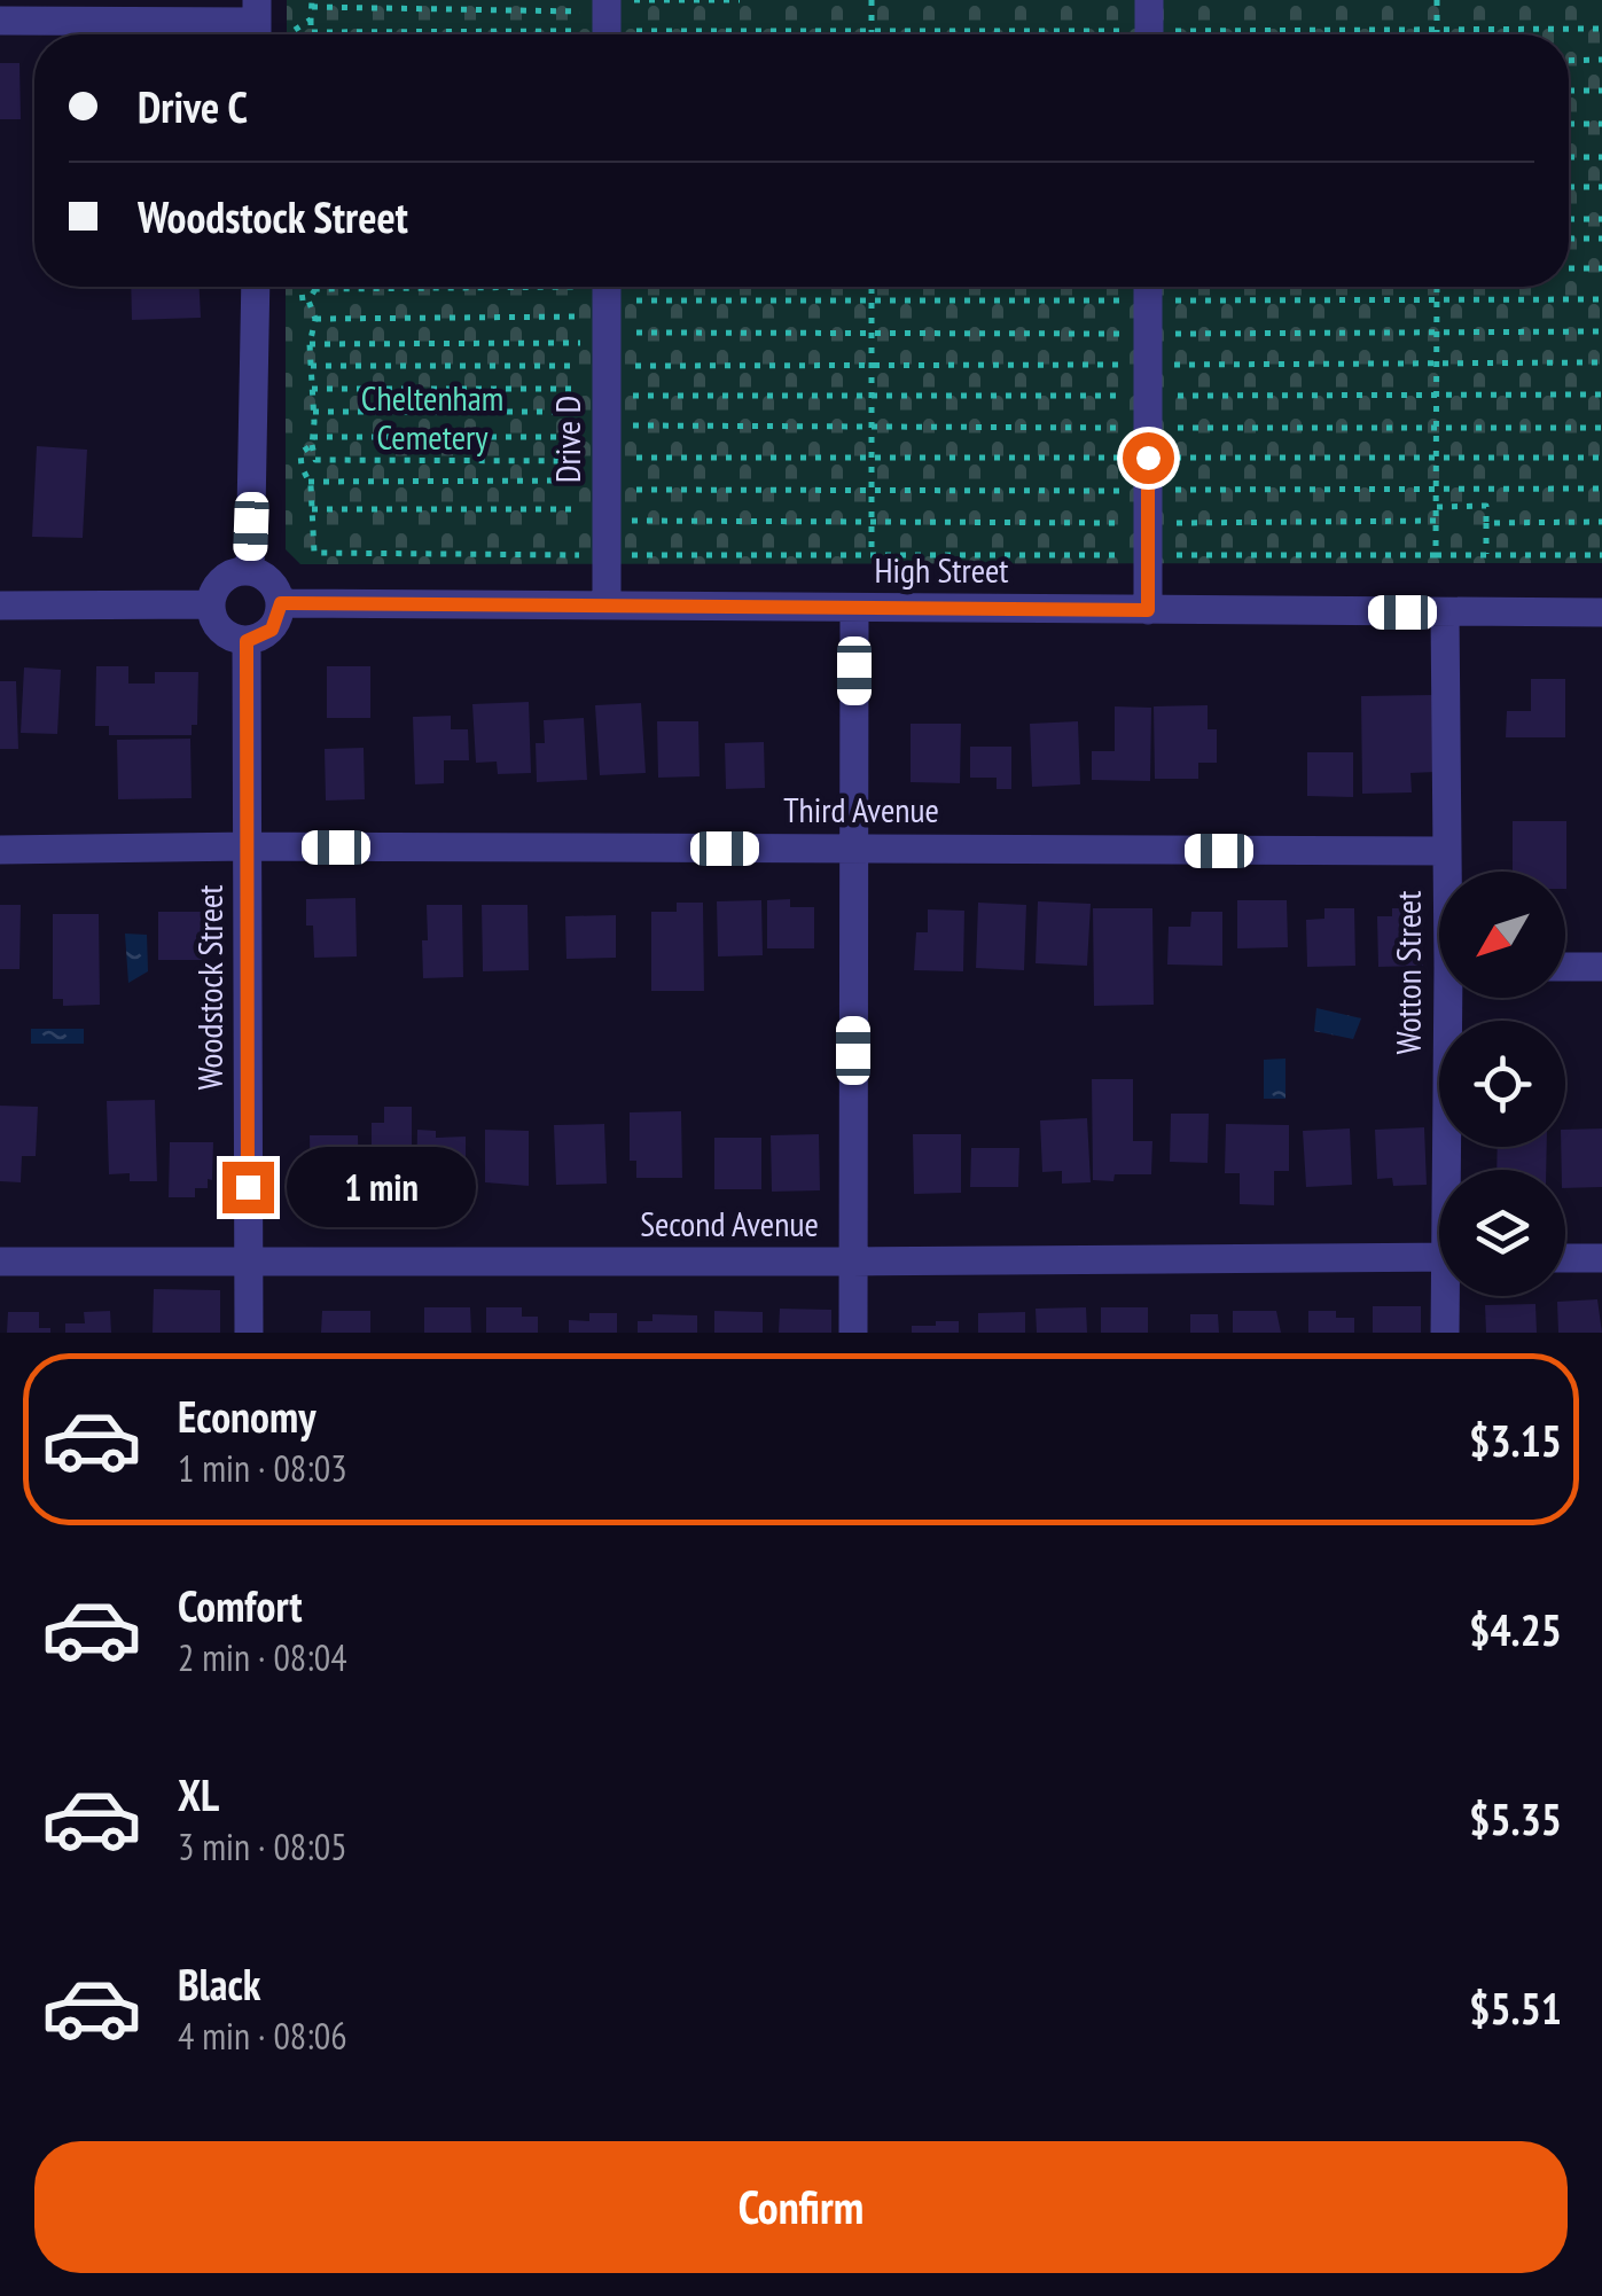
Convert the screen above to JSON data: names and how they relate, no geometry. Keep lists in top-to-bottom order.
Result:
{
  "streets": {
    "street": [
      "Drive D",
      "High Street",
      "Third Avenue",
      "Wotton Street",
      "Woodstock Street",
      "Second Avenue"
    ]
  },
  "crossings": [
    ["Drive D", "High Street"],
    ["High Street", "Wotton Street"],
    ["High Street", "Woodstock Street"],
    ["Third Avenue", "Wotton Street"],
    ["Third Avenue", "Woodstock Street"],
    ["Woodstock Street", "Second Avenue"]
  ],
  "parks": ["Cheltenham Cemetery"],
  "north": "bottom left",
  "page": {
    "banner": ["Drive C", "Woodstock Street"],
    "bubble": "1 min",
    "list": [
      {
        "name": "Economy",
        "note": "1 min · 08:03",
        "value": "$3.15"
      },
      {
        "name": "Comfort",
        "note": "2 min · 08:04",
        "value": "$4.25"
      },
      {
        "name": "XL",
        "note": "3 min · 08:05",
        "value": "$5.35"
      },
      {
        "name": "Black",
        "note": "4 min · 08:06",
        "value": "$5.51"
      }
    ],
    "buttons": "Confirm"
  }
}
